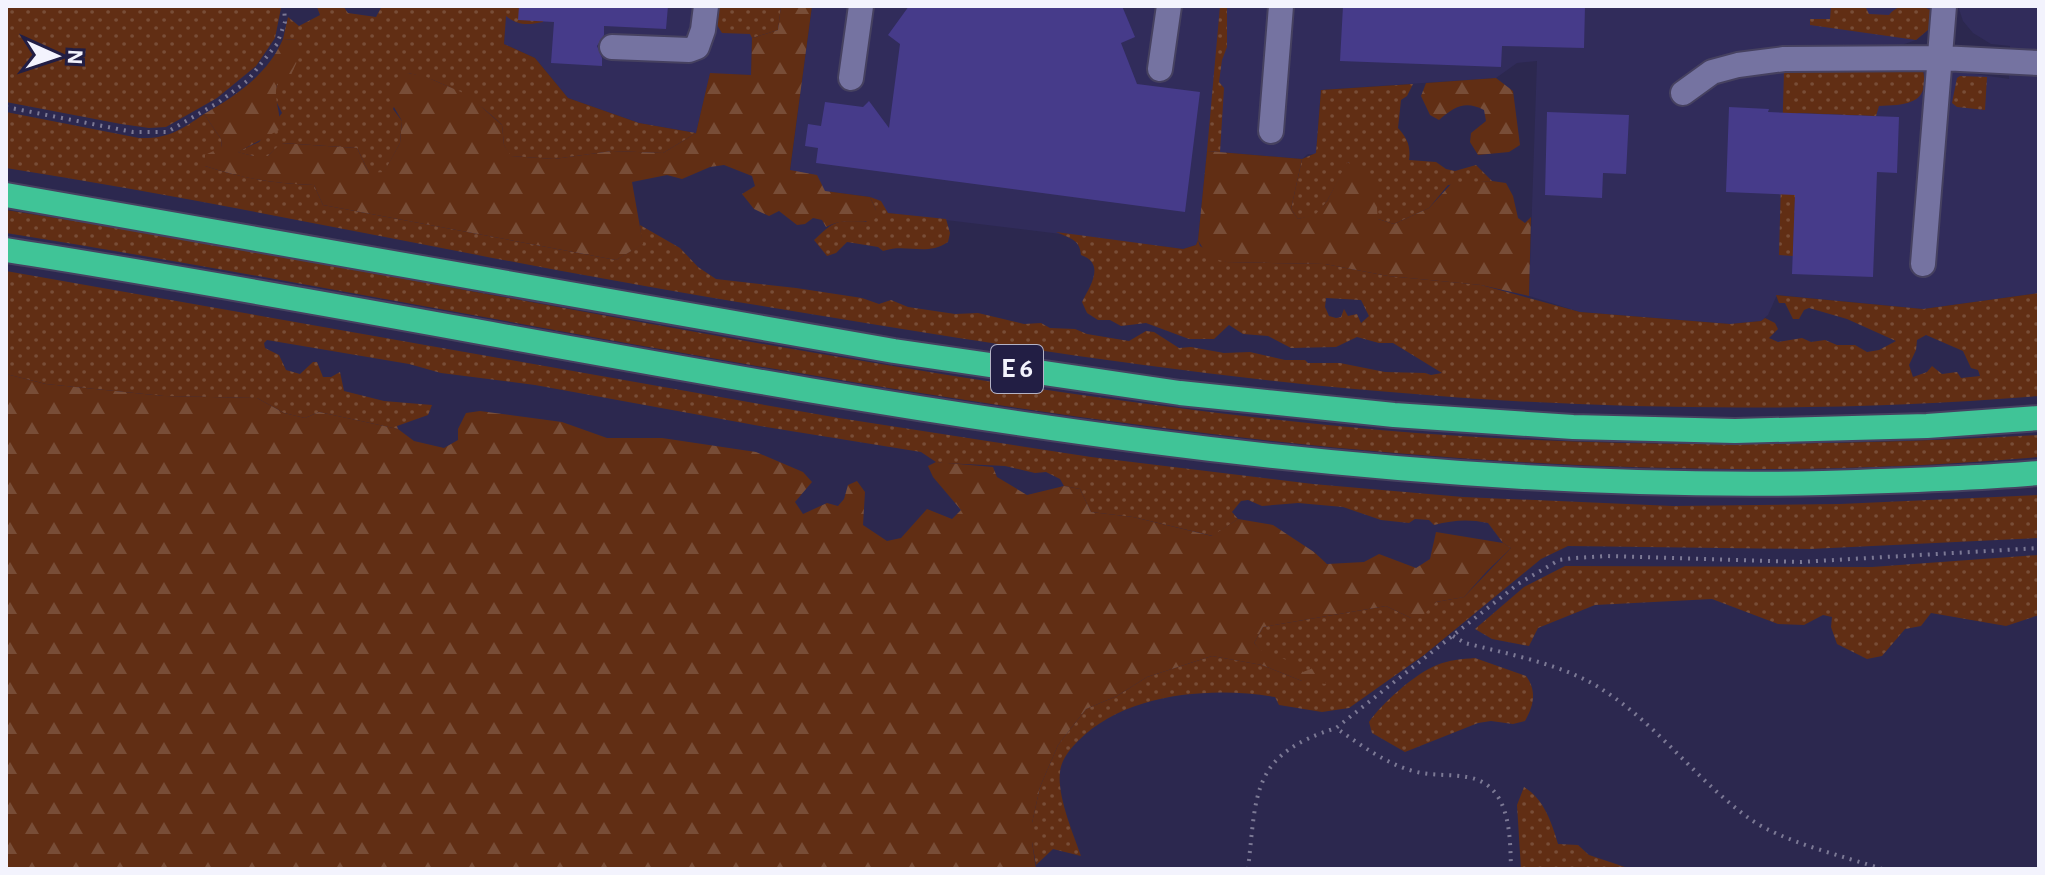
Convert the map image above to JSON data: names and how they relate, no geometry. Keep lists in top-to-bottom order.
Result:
{
  "streets": {
    "highway": ["E 6"]
  },
  "north": "right"
}
